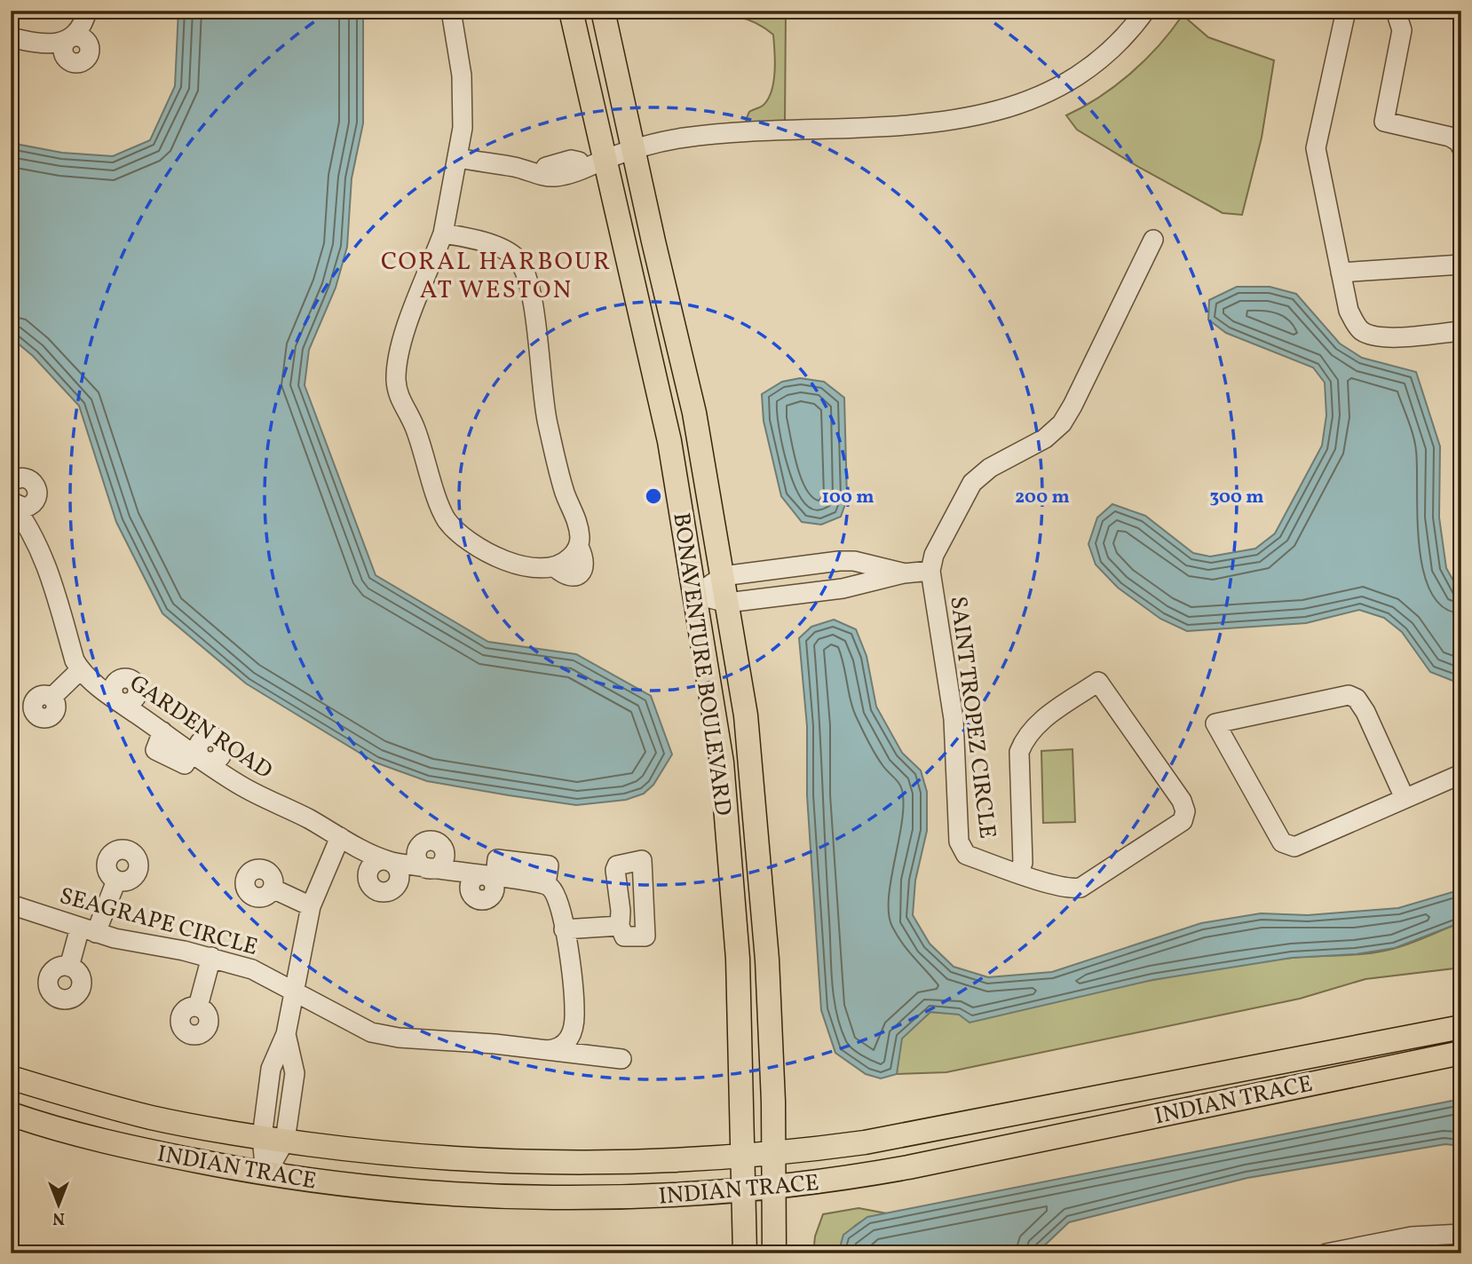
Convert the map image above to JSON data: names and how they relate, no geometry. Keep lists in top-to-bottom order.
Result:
{
  "streets": {
    "main road": ["BONAVENTURE BOULEVARD", "INDIAN TRACE"],
    "street": ["SAINT TROPEZ CIRCLE", "GARDEN ROAD", "SEAGRAPE CIRCLE"]
  },
  "crossings": [
    ["BONAVENTURE BOULEVARD", "INDIAN TRACE"]
  ],
  "districts": ["CORAL HARBOUR AT WESTON"],
  "north": "bottom",
  "rings": ["100 m", "200 m", "300 m"]
}
